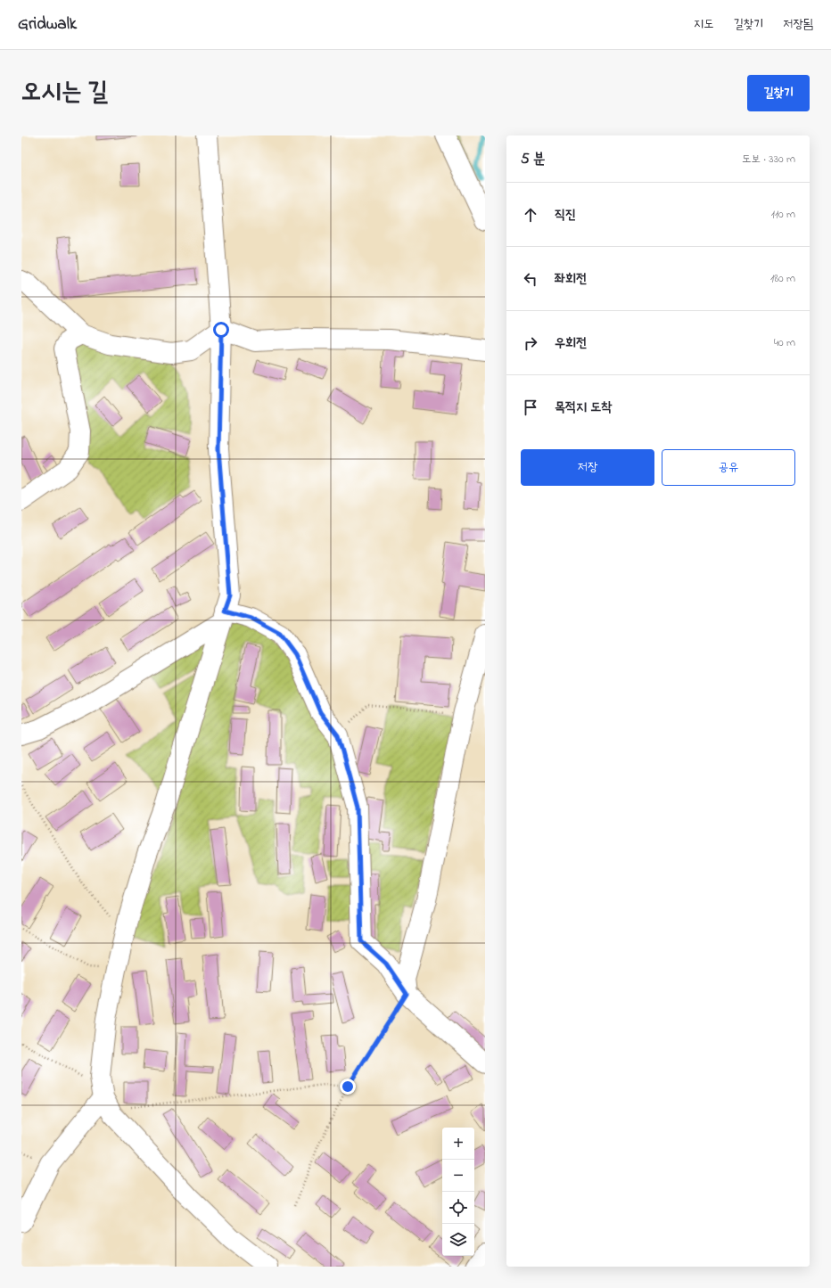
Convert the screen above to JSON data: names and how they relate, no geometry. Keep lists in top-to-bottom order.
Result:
{
  "page": {
    "header": "Gridwalk",
    "nav": ["지도", "길찾기", "저장됨"],
    "title": "오시는 길",
    "buttons": [
      "길찾기",
      ["저장", "공유"]
    ],
    "heading": ["5 분", "도보 · 330 m"],
    "list": [
      ["직진", "110 m"],
      ["좌회전", "180 m"],
      ["우회전", "40 m"],
      "목적지 도착"
    ],
    "map_buttons": ["+", "−"]
  }
}
